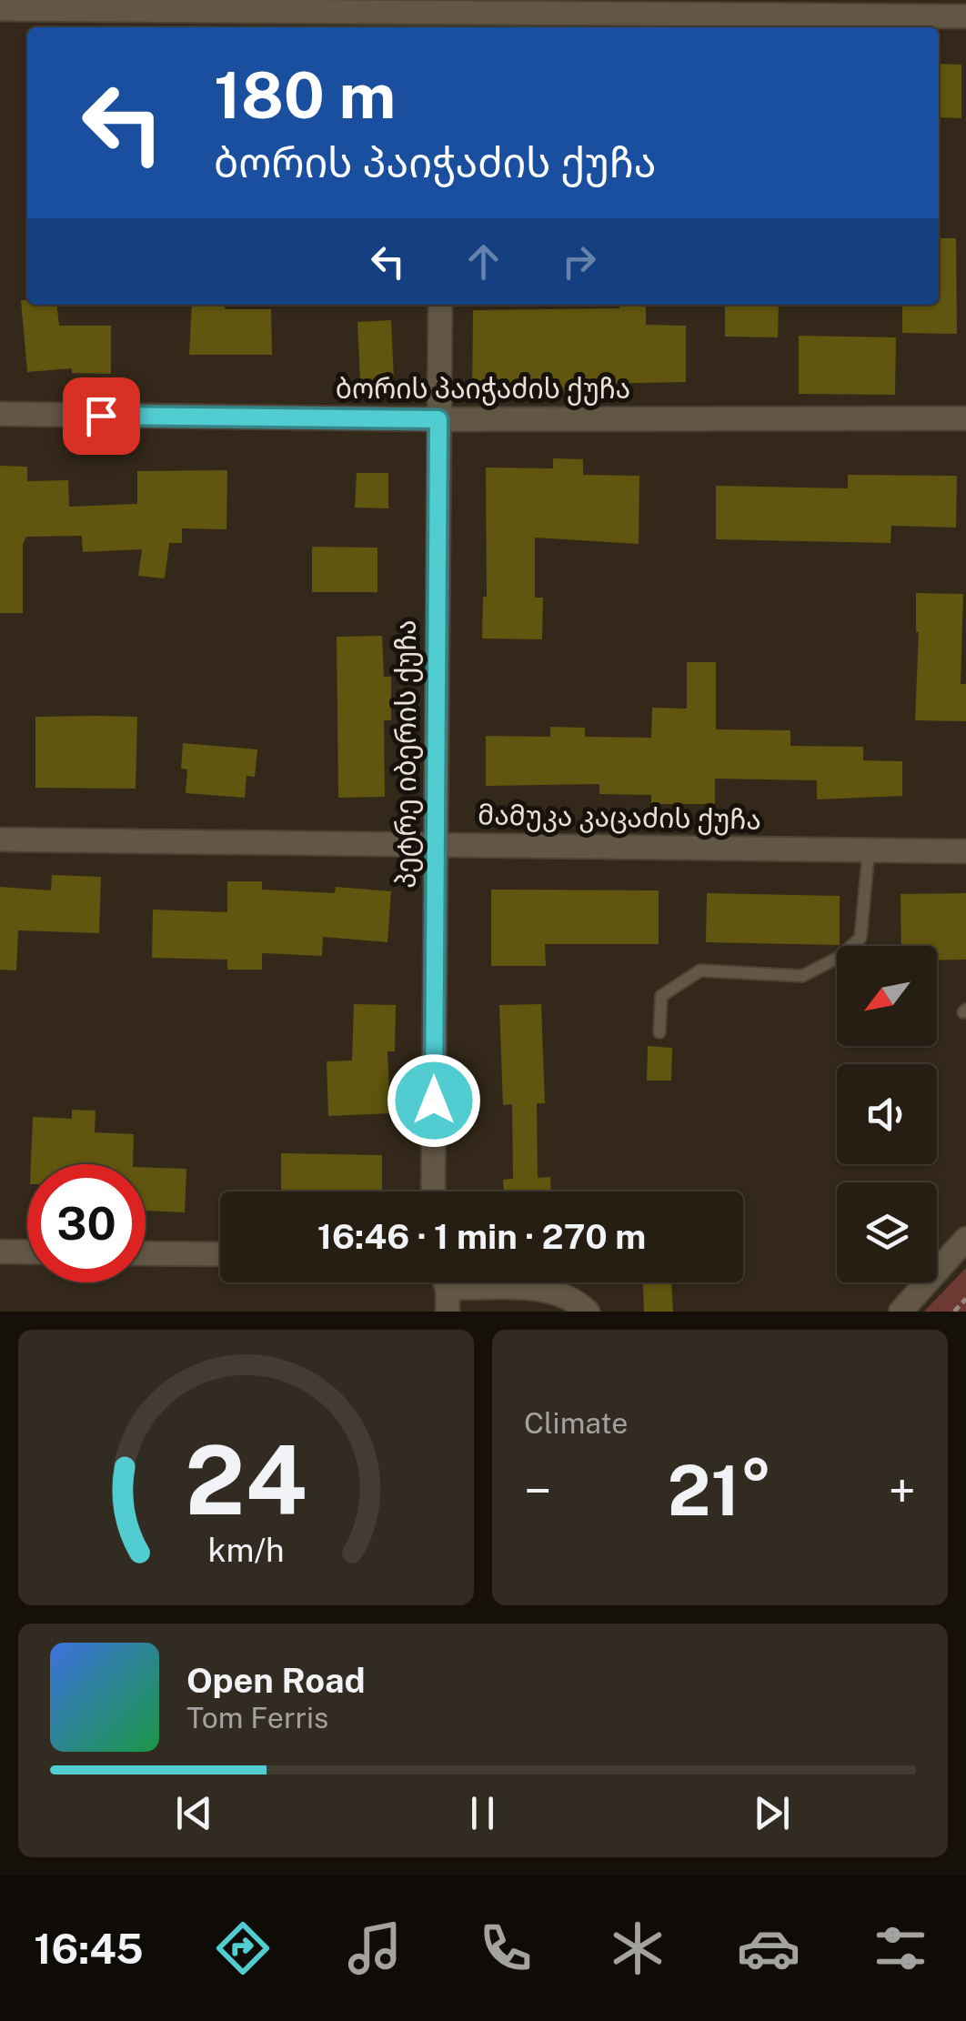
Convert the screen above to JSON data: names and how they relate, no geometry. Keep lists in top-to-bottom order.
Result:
{
  "streets": {
    "street": ["ბორის პაიჭაძის ქუჩა", "პეტრე იბერის ქუჩა", "მამუკა კაცაძის ქუჩა"]
  },
  "crossings": [
    ["ბორის პაიჭაძის ქუჩა", "პეტრე იბერის ქუჩა"],
    ["პეტრე იბერის ქუჩა", "მამუკა კაცაძის ქუჩა"]
  ],
  "north": "bottom left",
  "page": {
    "turn": ["180 m", "ბორის პაიჭაძის ქუჩა"],
    "limit": "30",
    "trip": "16:46 · 1 min · 270 m",
    "tile": "Climate",
    "heat": ["−", "21°", "+"],
    "song": ["Open Road", "Tom Ferris"],
    "tabs": "16:45",
    "gauge": ["24", "km/h"]
  }
}
